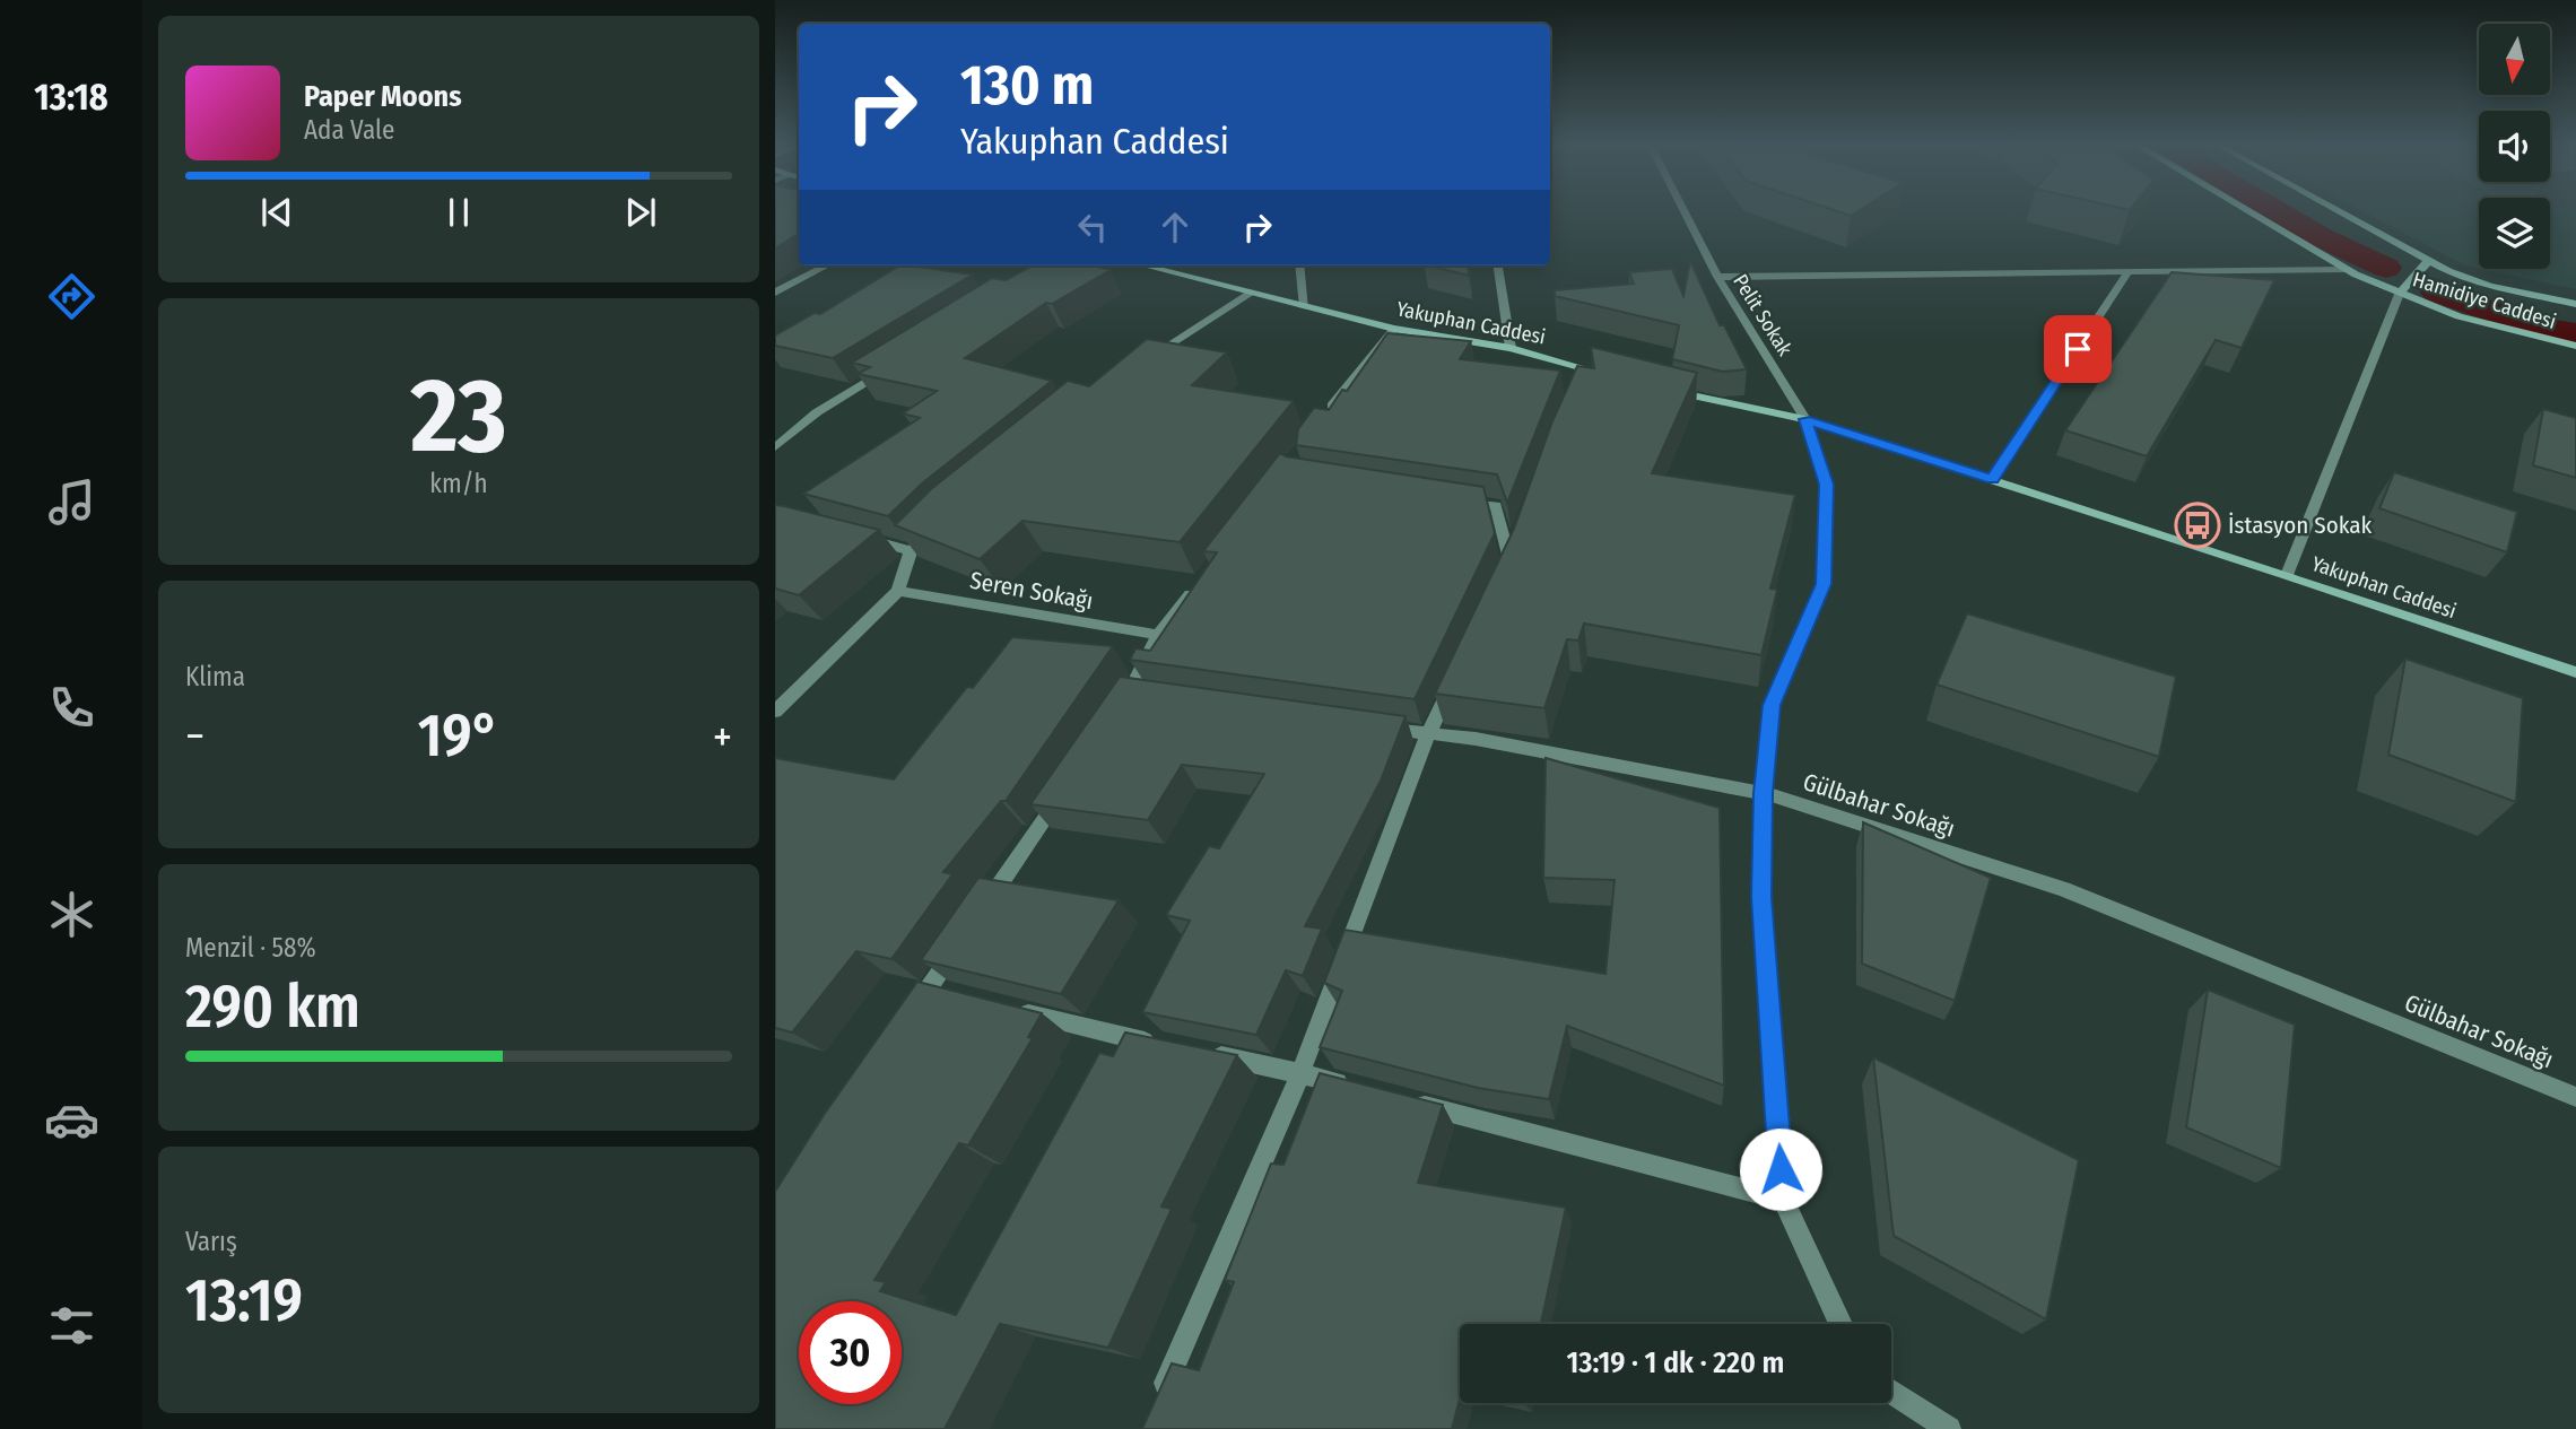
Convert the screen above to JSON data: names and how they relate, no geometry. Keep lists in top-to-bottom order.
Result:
{
  "streets": {
    "street": [
      "Hamidiye Caddesi",
      "Pelit Sokak",
      "Yakuphan Caddesi",
      "Seren Sokağı",
      "Gülbahar Sokağı"
    ]
  },
  "crossings": [
    ["Pelit Sokak", "Yakuphan Caddesi"],
    ["Pelit Sokak", "Gülbahar Sokağı"]
  ],
  "places": {
    "bus stop": ["İstasyon Sokak"]
  },
  "north": "bottom",
  "page": {
    "tabs": "13:18",
    "turn": ["130 m", "Yakuphan Caddesi"],
    "song": ["Paper Moons", "Ada Vale"],
    "tile": [
      ["23", "km/h"],
      "Klima",
      ["Menzil · 58%", "290 km"],
      ["Varış", "13:19"]
    ],
    "heat": ["−", "19°", "+"],
    "limit": "30",
    "trip": "13:19 · 1 dk · 220 m"
  }
}
